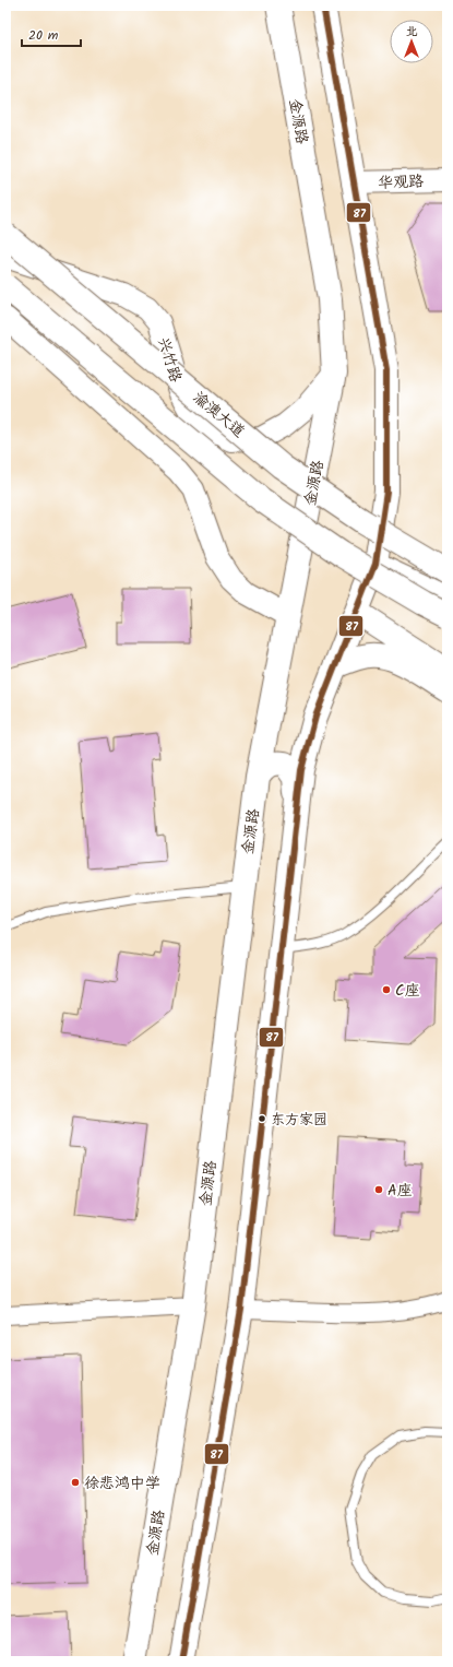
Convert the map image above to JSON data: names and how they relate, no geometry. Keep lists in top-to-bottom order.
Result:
{
  "streets": {
    "main road": ["金源路", "渝澳大道"],
    "street": ["华观路", "兴竹路"]
  },
  "crossings": [
    ["金源路", "兴竹路"]
  ],
  "places": [
    "C座",
    "东方家园",
    "A座",
    "徐悲鸿中学"
  ],
  "lines": ["transit line 87"],
  "scale_bar": "20 m",
  "north": "top"
}
